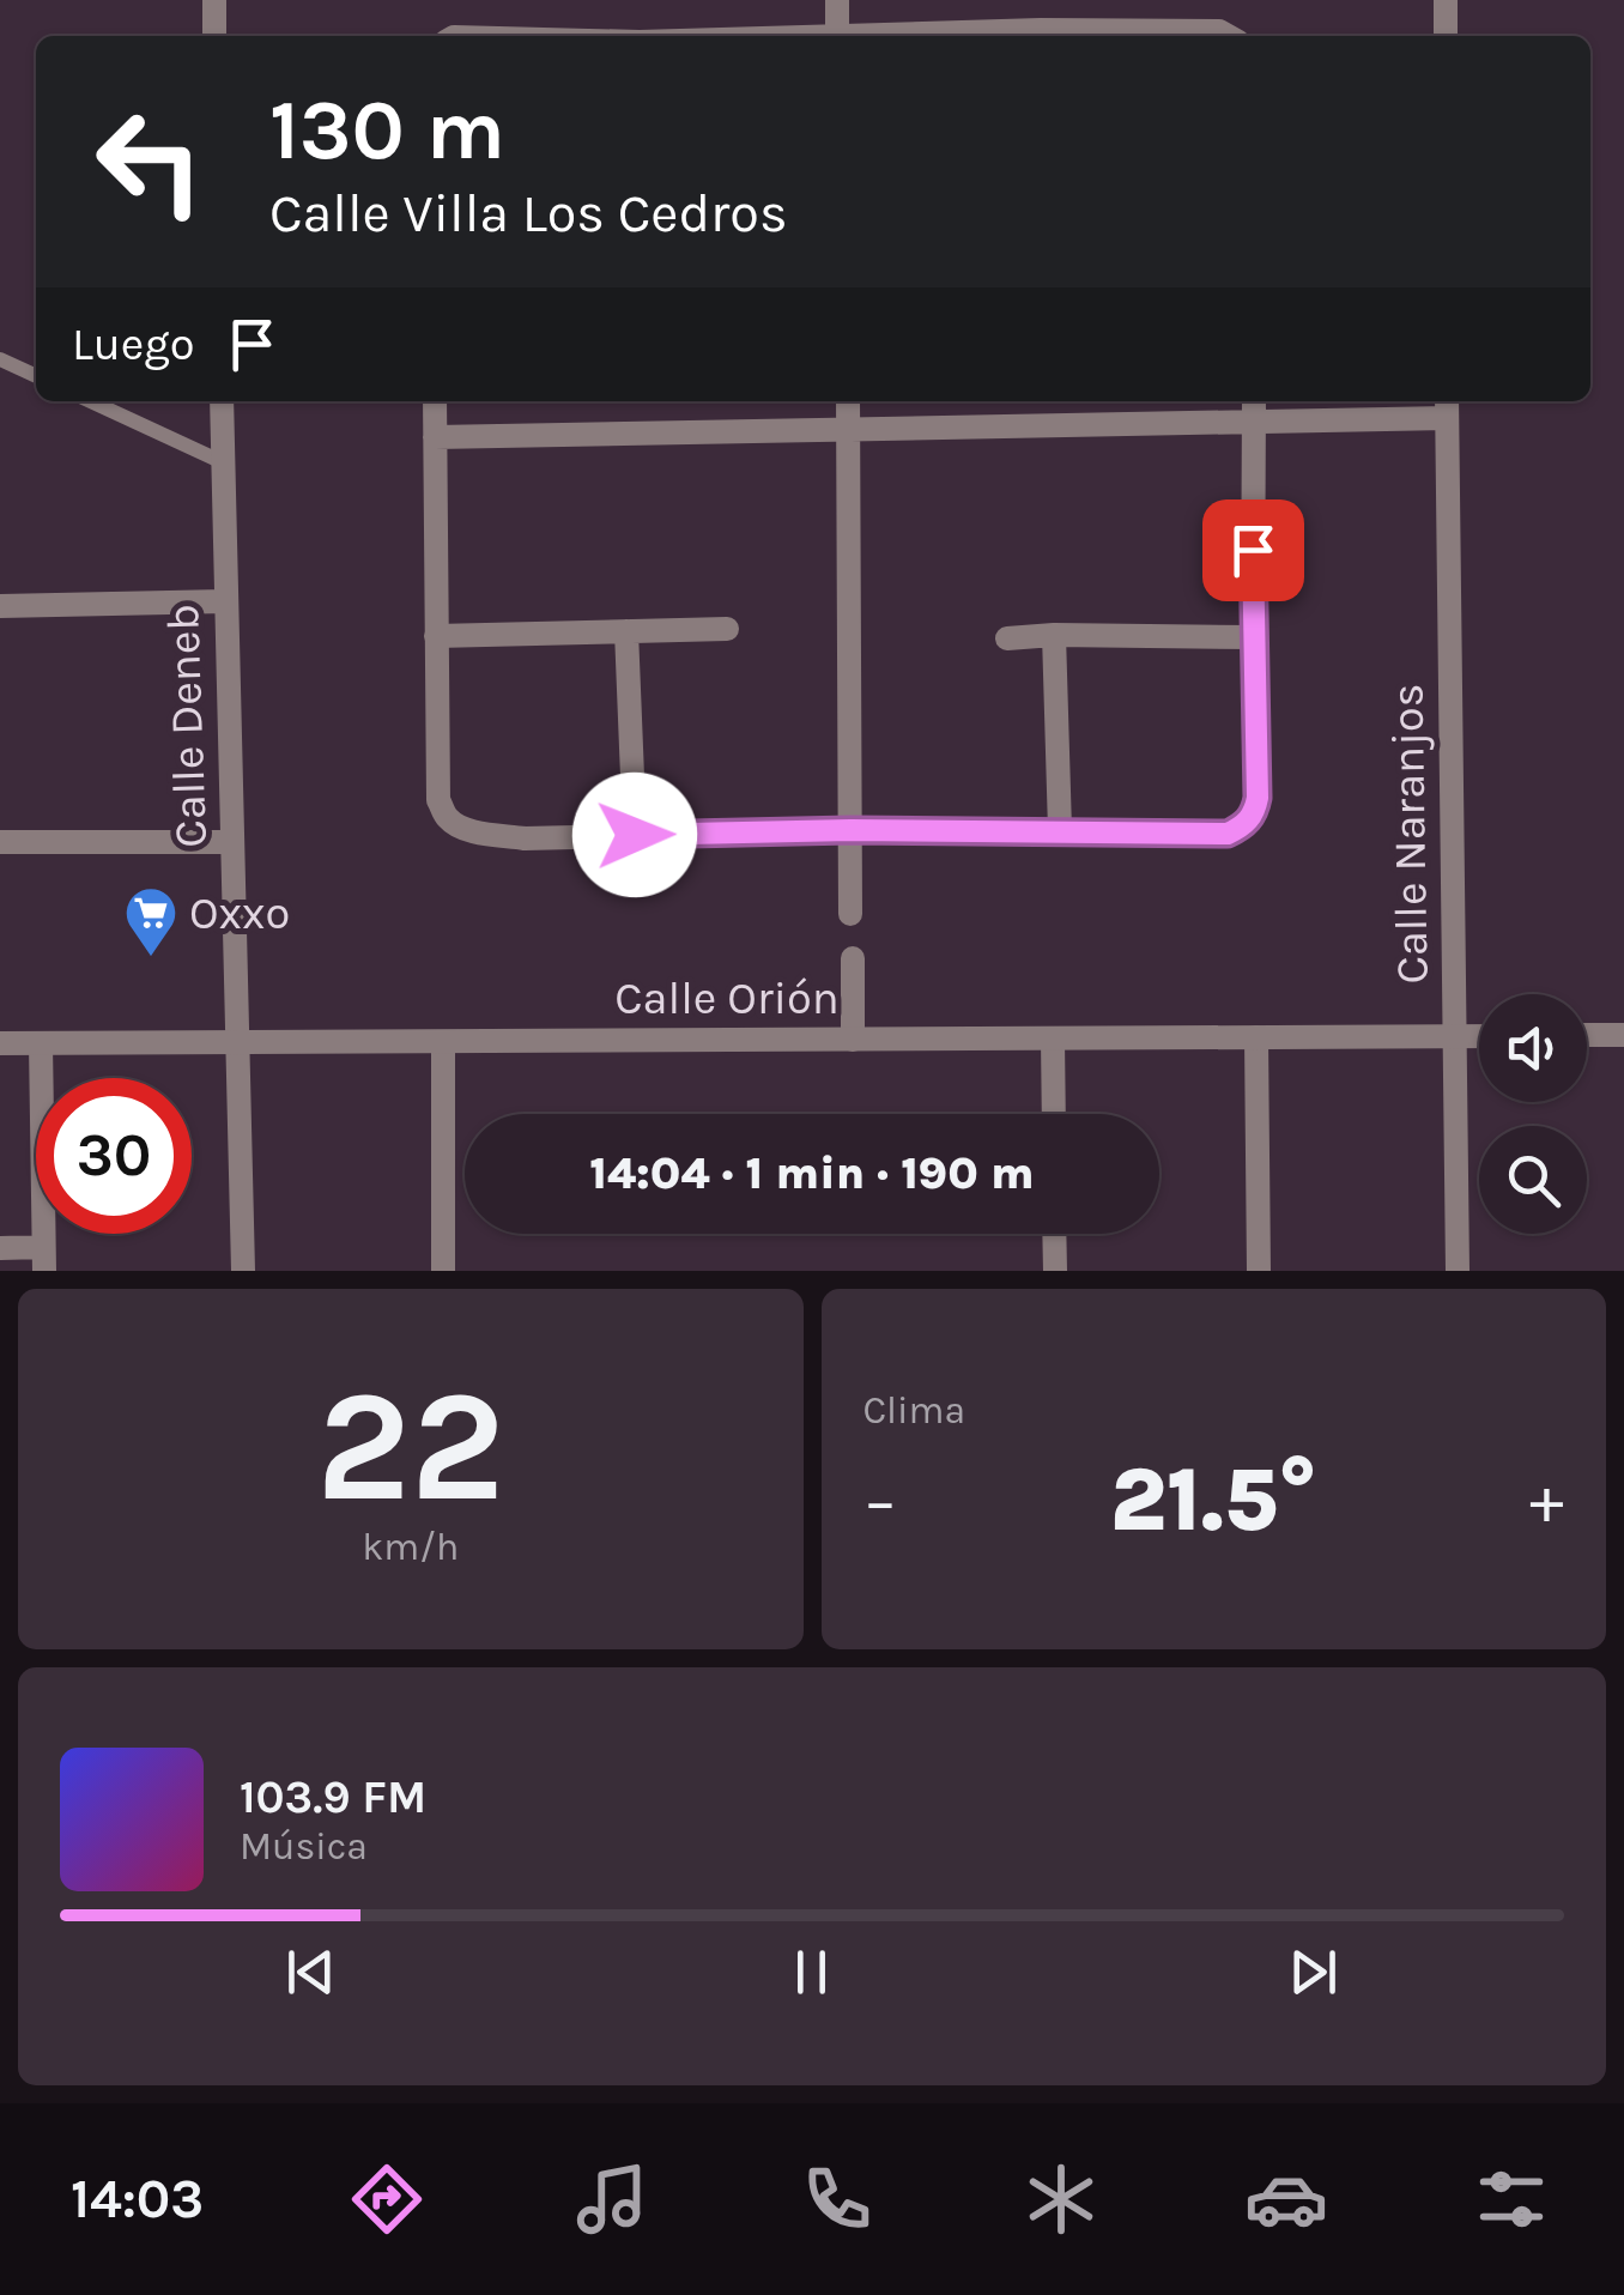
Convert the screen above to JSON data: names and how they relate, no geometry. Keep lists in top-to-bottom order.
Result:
{
  "streets": {
    "street": ["Calle Deneb", "Calle Naranjos", "Calle Orión"]
  },
  "crossings": [
    ["Calle Deneb", "Calle Orión"],
    ["Calle Naranjos", "Calle Orión"]
  ],
  "places": {
    "supermarket": ["Oxxo"]
  },
  "page": {
    "turn": ["130 m", "Calle Villa Los Cedros"],
    "then": "Luego",
    "limit": "30",
    "trip": "14:04 · 1 min · 190 m",
    "tile": [
      ["22", "km/h"],
      "Clima"
    ],
    "heat": ["−", "21.5°", "+"],
    "song": ["103.9 FM", "Música"],
    "tabs": "14:03"
  }
}
